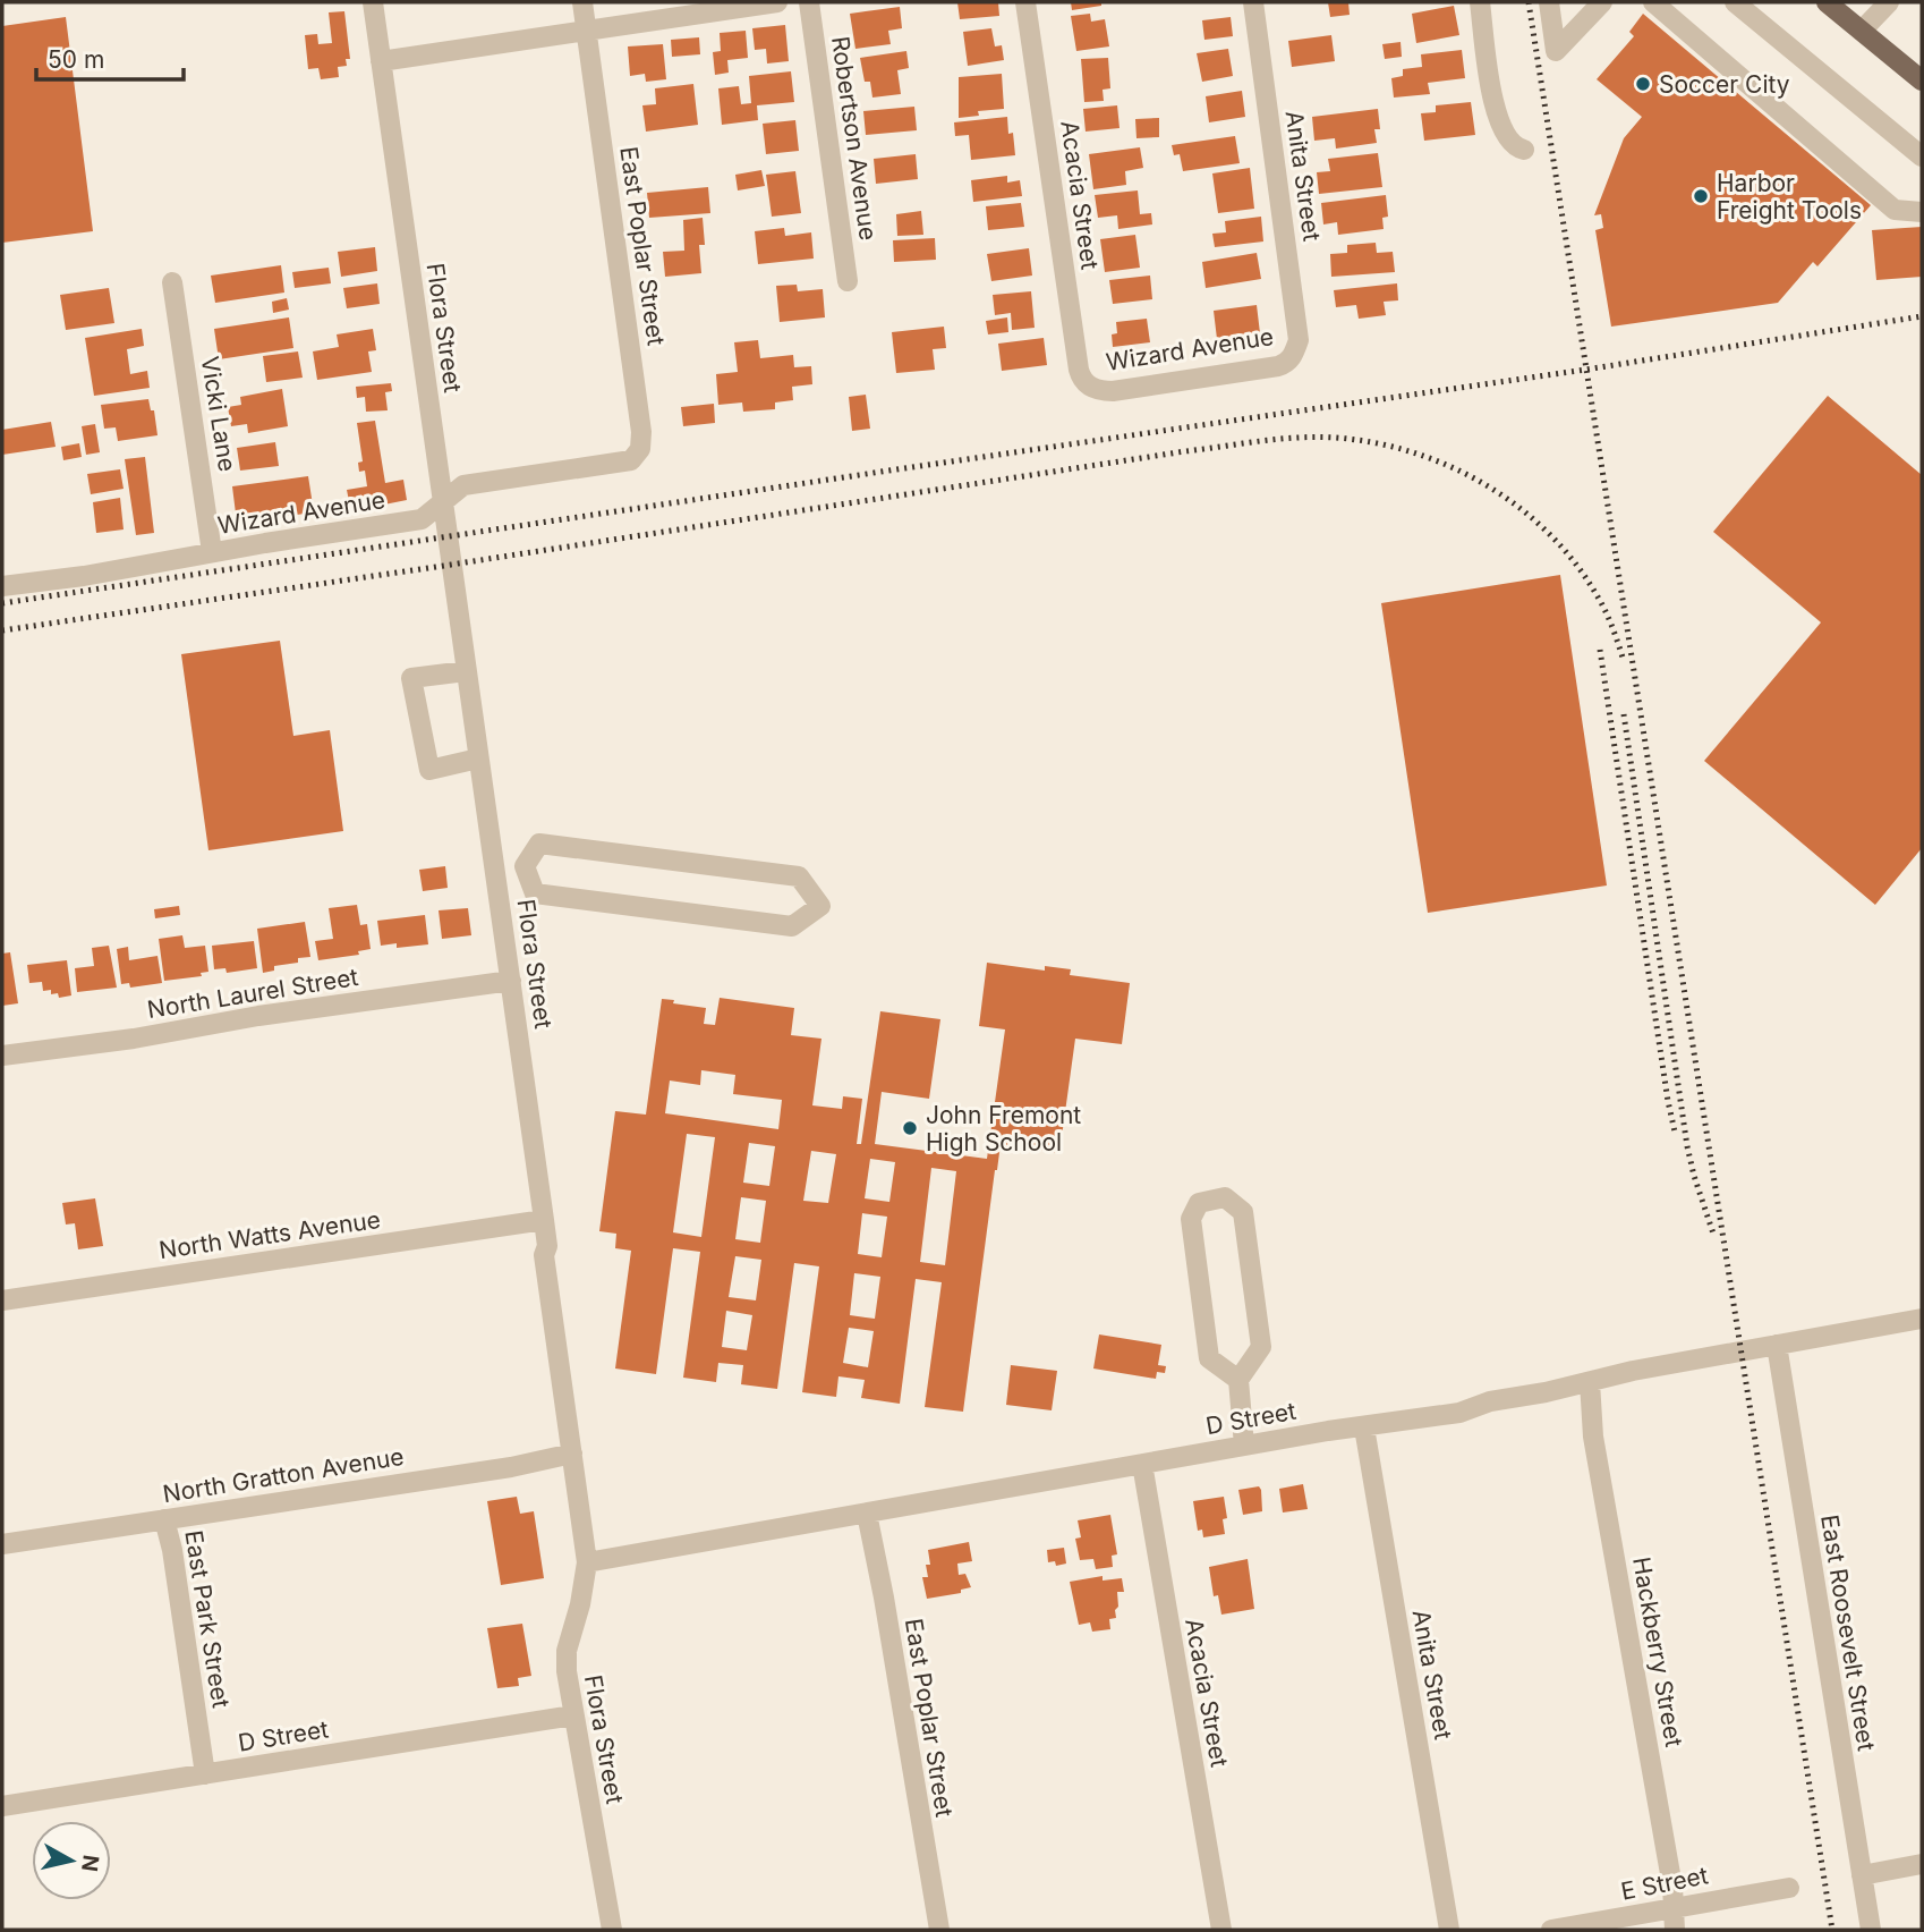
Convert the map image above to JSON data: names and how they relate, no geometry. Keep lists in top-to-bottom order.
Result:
{
  "streets": {
    "street": [
      "Robertson Avenue",
      "Anita Street",
      "Acacia Street",
      "East Poplar Street",
      "Flora Street",
      "Wizard Avenue",
      "Vicki Lane",
      "North Laurel Street",
      "North Watts Avenue",
      "D Street",
      "North Gratton Avenue",
      "East Park Street",
      "East Roosevelt Street",
      "Hackberry Street",
      "E Street"
    ]
  },
  "crossings": [
    ["Anita Street", "Wizard Avenue"],
    ["Anita Street", "D Street"],
    ["Acacia Street", "Wizard Avenue"],
    ["Acacia Street", "D Street"],
    ["East Poplar Street", "Wizard Avenue"],
    ["East Poplar Street", "D Street"],
    ["Flora Street", "Wizard Avenue"],
    ["Flora Street", "North Laurel Street"],
    ["Flora Street", "North Watts Avenue"],
    ["Flora Street", "D Street"],
    ["Flora Street", "North Gratton Avenue"],
    ["Wizard Avenue", "Vicki Lane"],
    ["D Street", "East Park Street"],
    ["D Street", "East Roosevelt Street"],
    ["D Street", "Hackberry Street"],
    ["North Gratton Avenue", "East Park Street"],
    ["Hackberry Street", "E Street"]
  ],
  "places": ["Soccer City", "Harbor Freight Tools", "John Fremont High School"],
  "scale_bar": "50 m",
  "north": "right"
}
